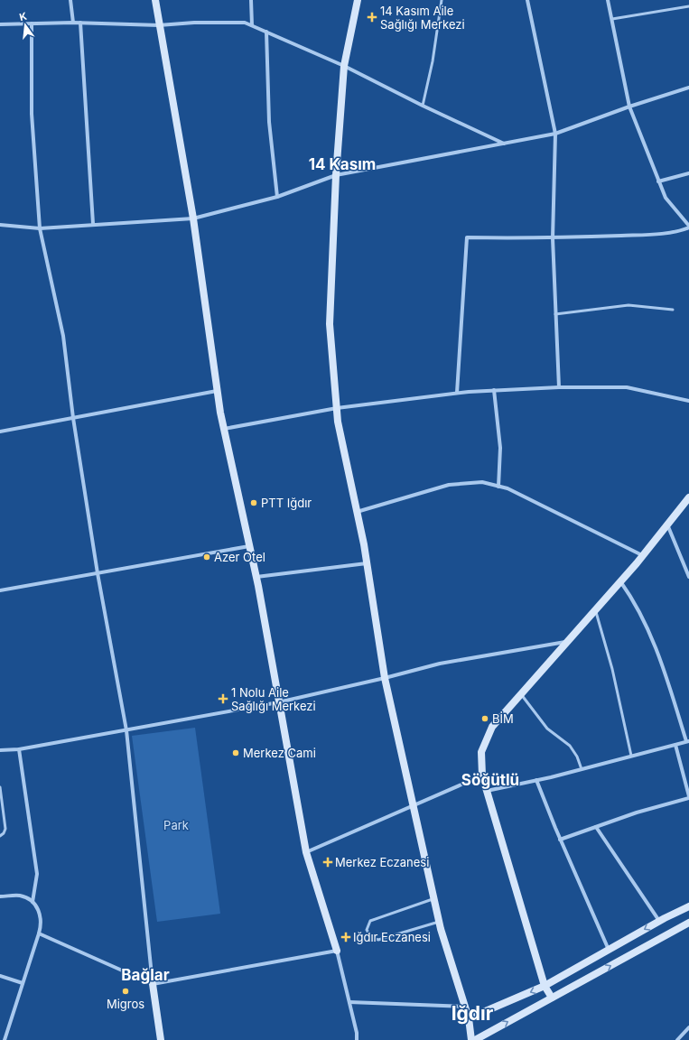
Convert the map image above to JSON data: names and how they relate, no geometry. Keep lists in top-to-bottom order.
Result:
{
  "districts": [
    "14 Kasım",
    "Söğütlü",
    "Bağlar",
    "Iğdır"
  ],
  "parks": ["Park"],
  "places": {
    "health": [
      "14 Kasım Aile Sağlığı Merkezi",
      "1 Nolu Aile Sağlığı Merkezi",
      "Merkez Eczanesi",
      "Iğdır Eczanesi"
    ],
    "other": [
      "PTT Iğdır",
      "Azer Otel",
      "BİM",
      "Merkez Cami",
      "Migros"
    ]
  },
  "north": "top"
}
